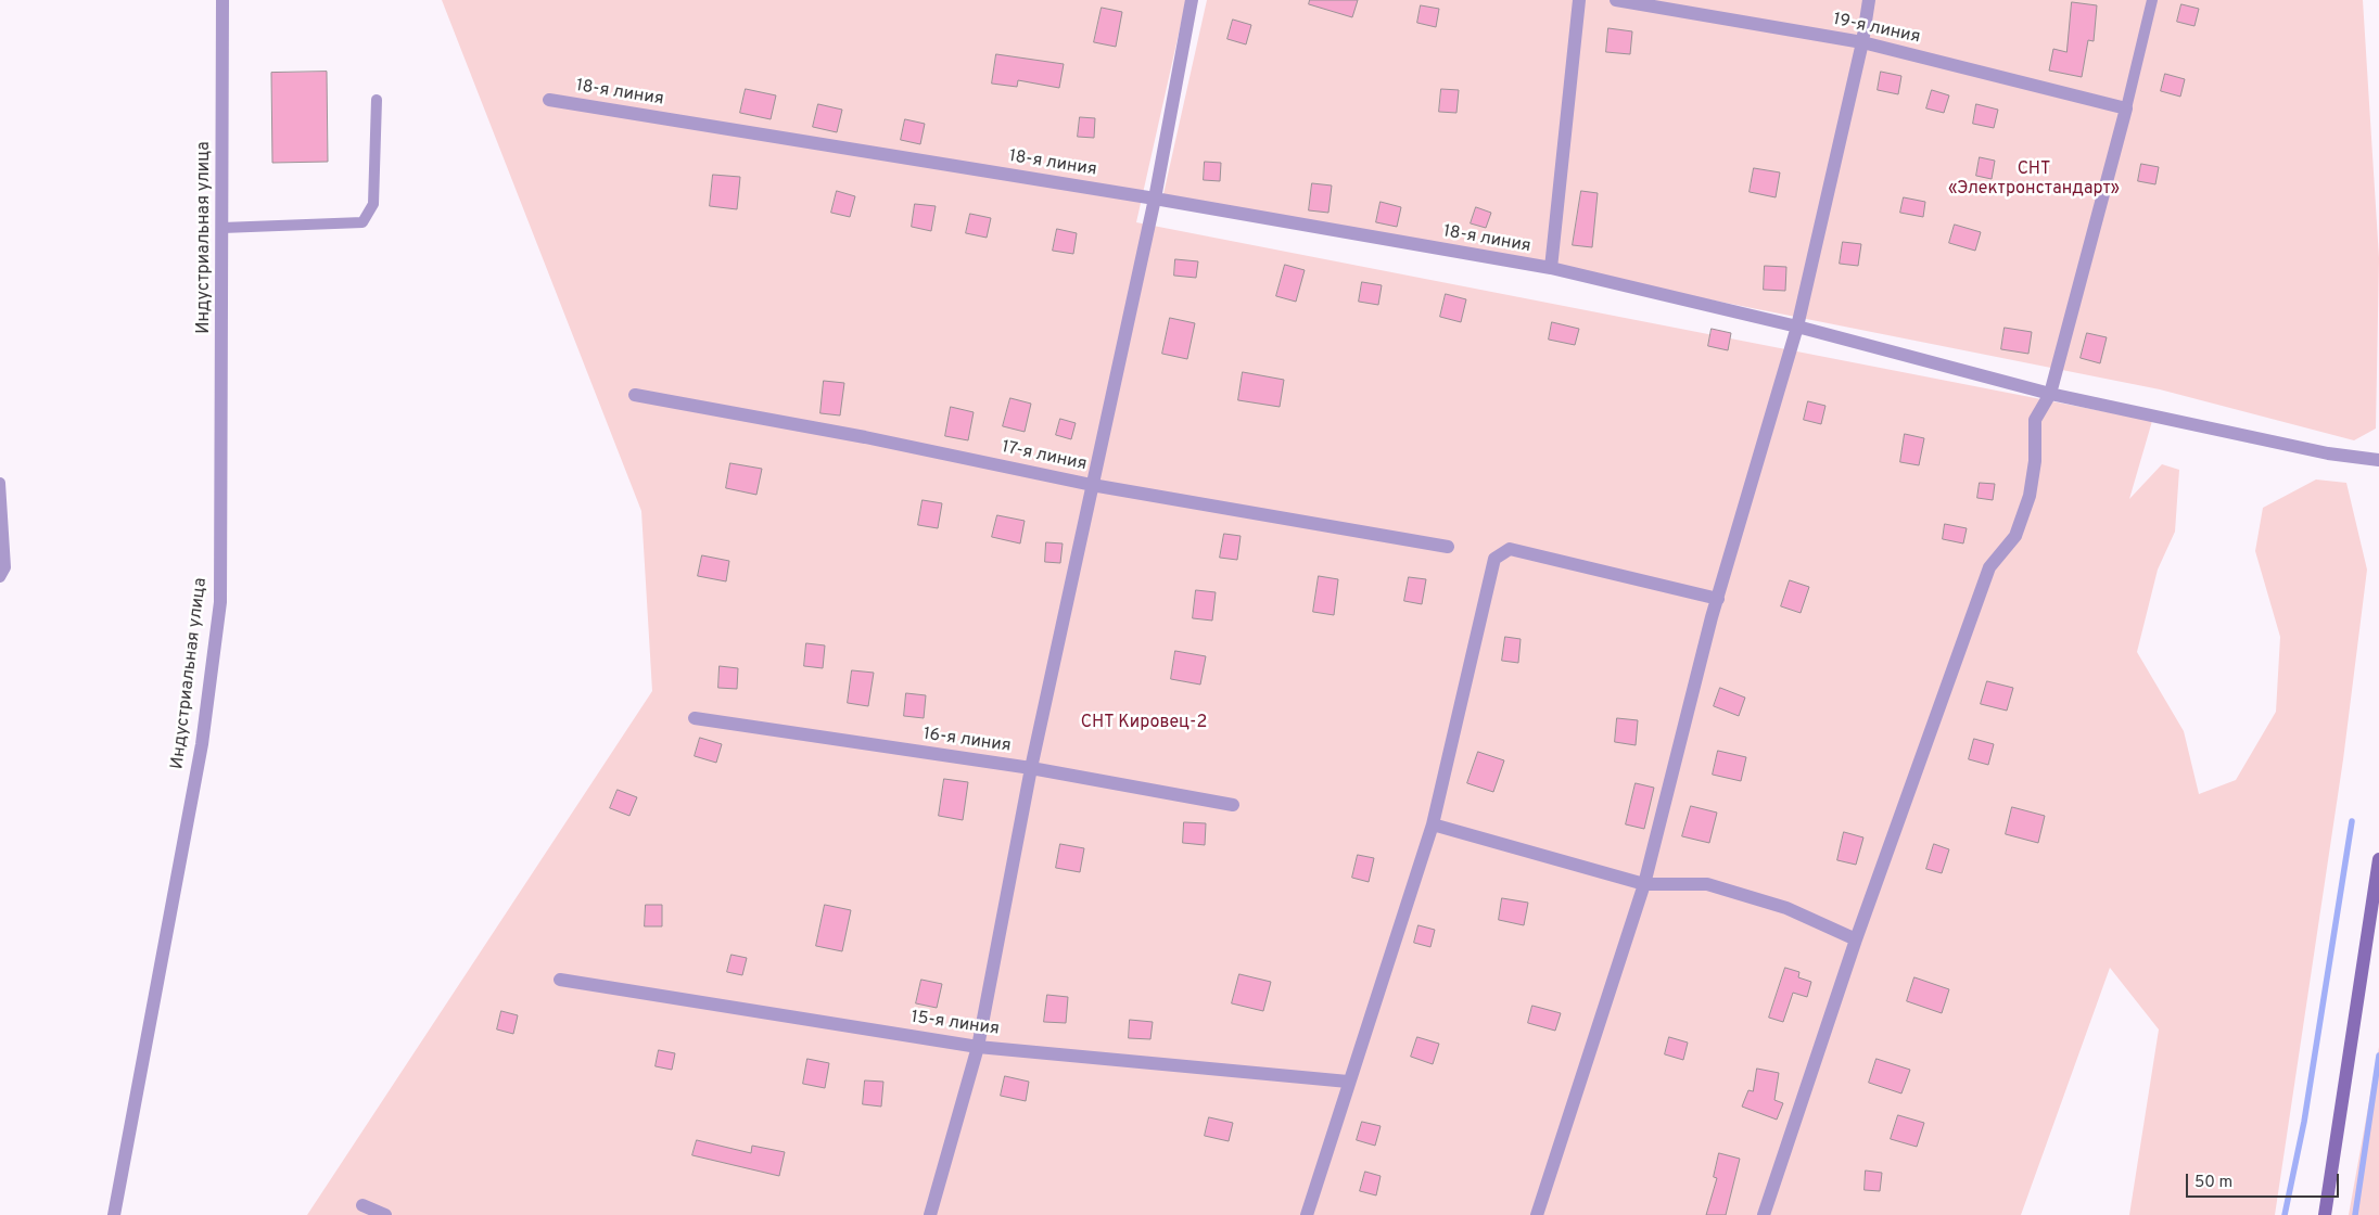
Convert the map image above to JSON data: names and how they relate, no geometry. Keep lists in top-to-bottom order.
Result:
{
  "streets": {
    "street": [
      "19-я линия",
      "18-я линия",
      "Индустриальная улица",
      "17-я линия",
      "16-я линия",
      "15-я линия"
    ]
  },
  "parks": ["СНТ «Электронстандарт»", "СНТ Кировец-2"],
  "scale_bar": "50 m"
}
